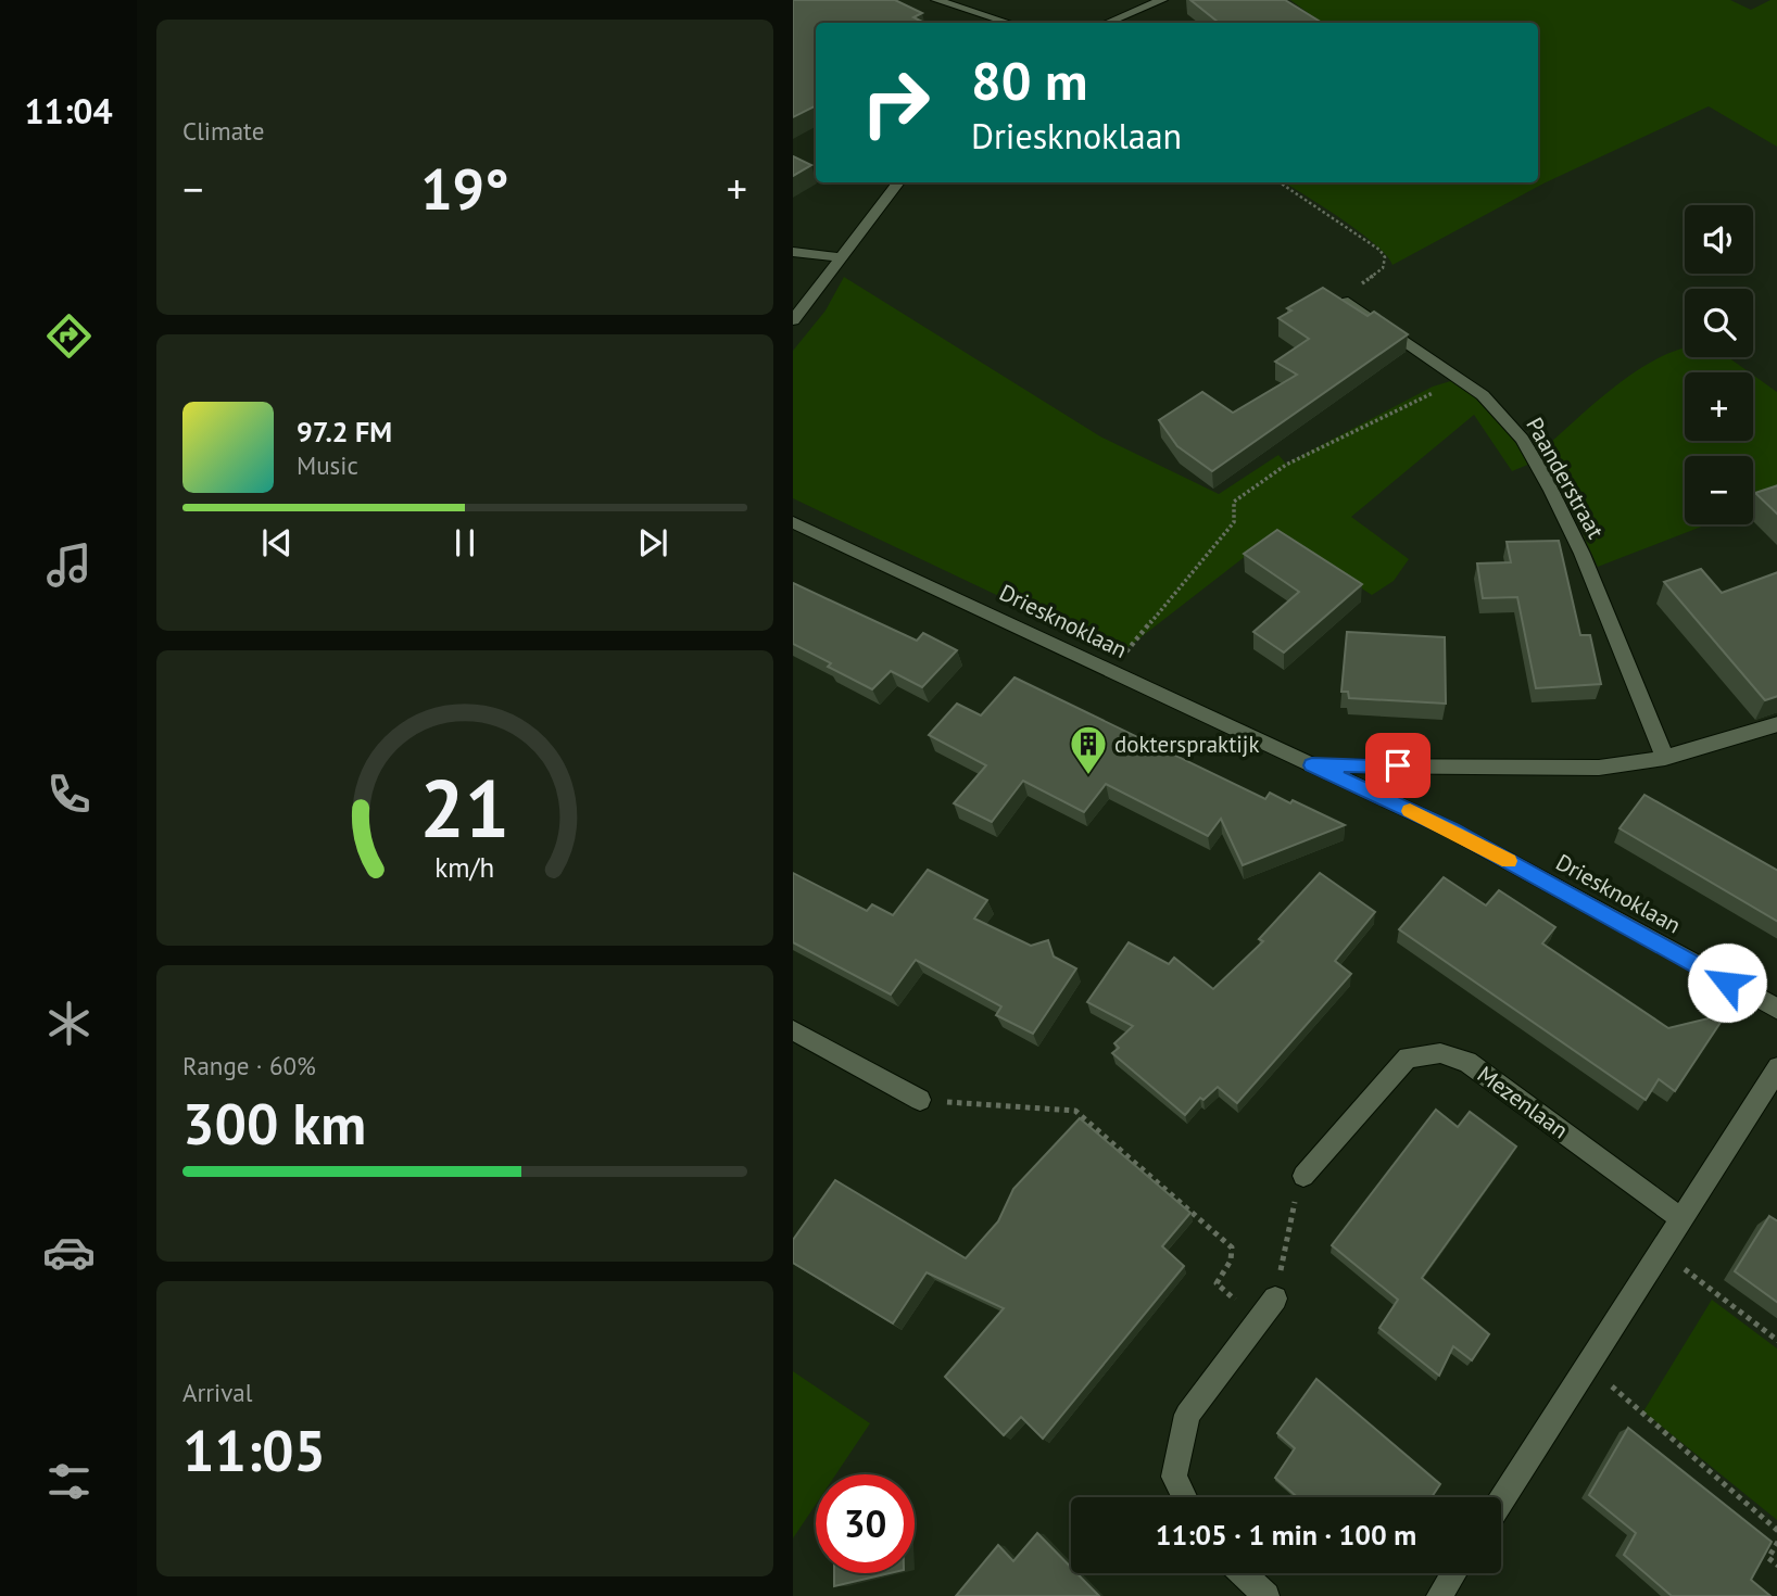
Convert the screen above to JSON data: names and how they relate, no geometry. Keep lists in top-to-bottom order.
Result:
{
  "streets": {
    "street": ["Paanderstraat", "Driesknoklaan", "Mezenlaan"]
  },
  "crossings": [
    ["Paanderstraat", "Driesknoklaan"]
  ],
  "places": {
    "building": ["dokterspraktijk"]
  },
  "page": {
    "tabs": "11:04",
    "tile": [
      "Climate",
      ["Range · 60%", "300 km"],
      ["Arrival", "11:05"]
    ],
    "turn": ["80 m", "Driesknoklaan"],
    "heat": ["−", "19°", "+"],
    "map_buttons": ["+", "−"],
    "song": ["97.2 FM", "Music"],
    "limit": "30",
    "trip": "11:05 · 1 min · 100 m",
    "gauge": ["21", "km/h"]
  }
}
